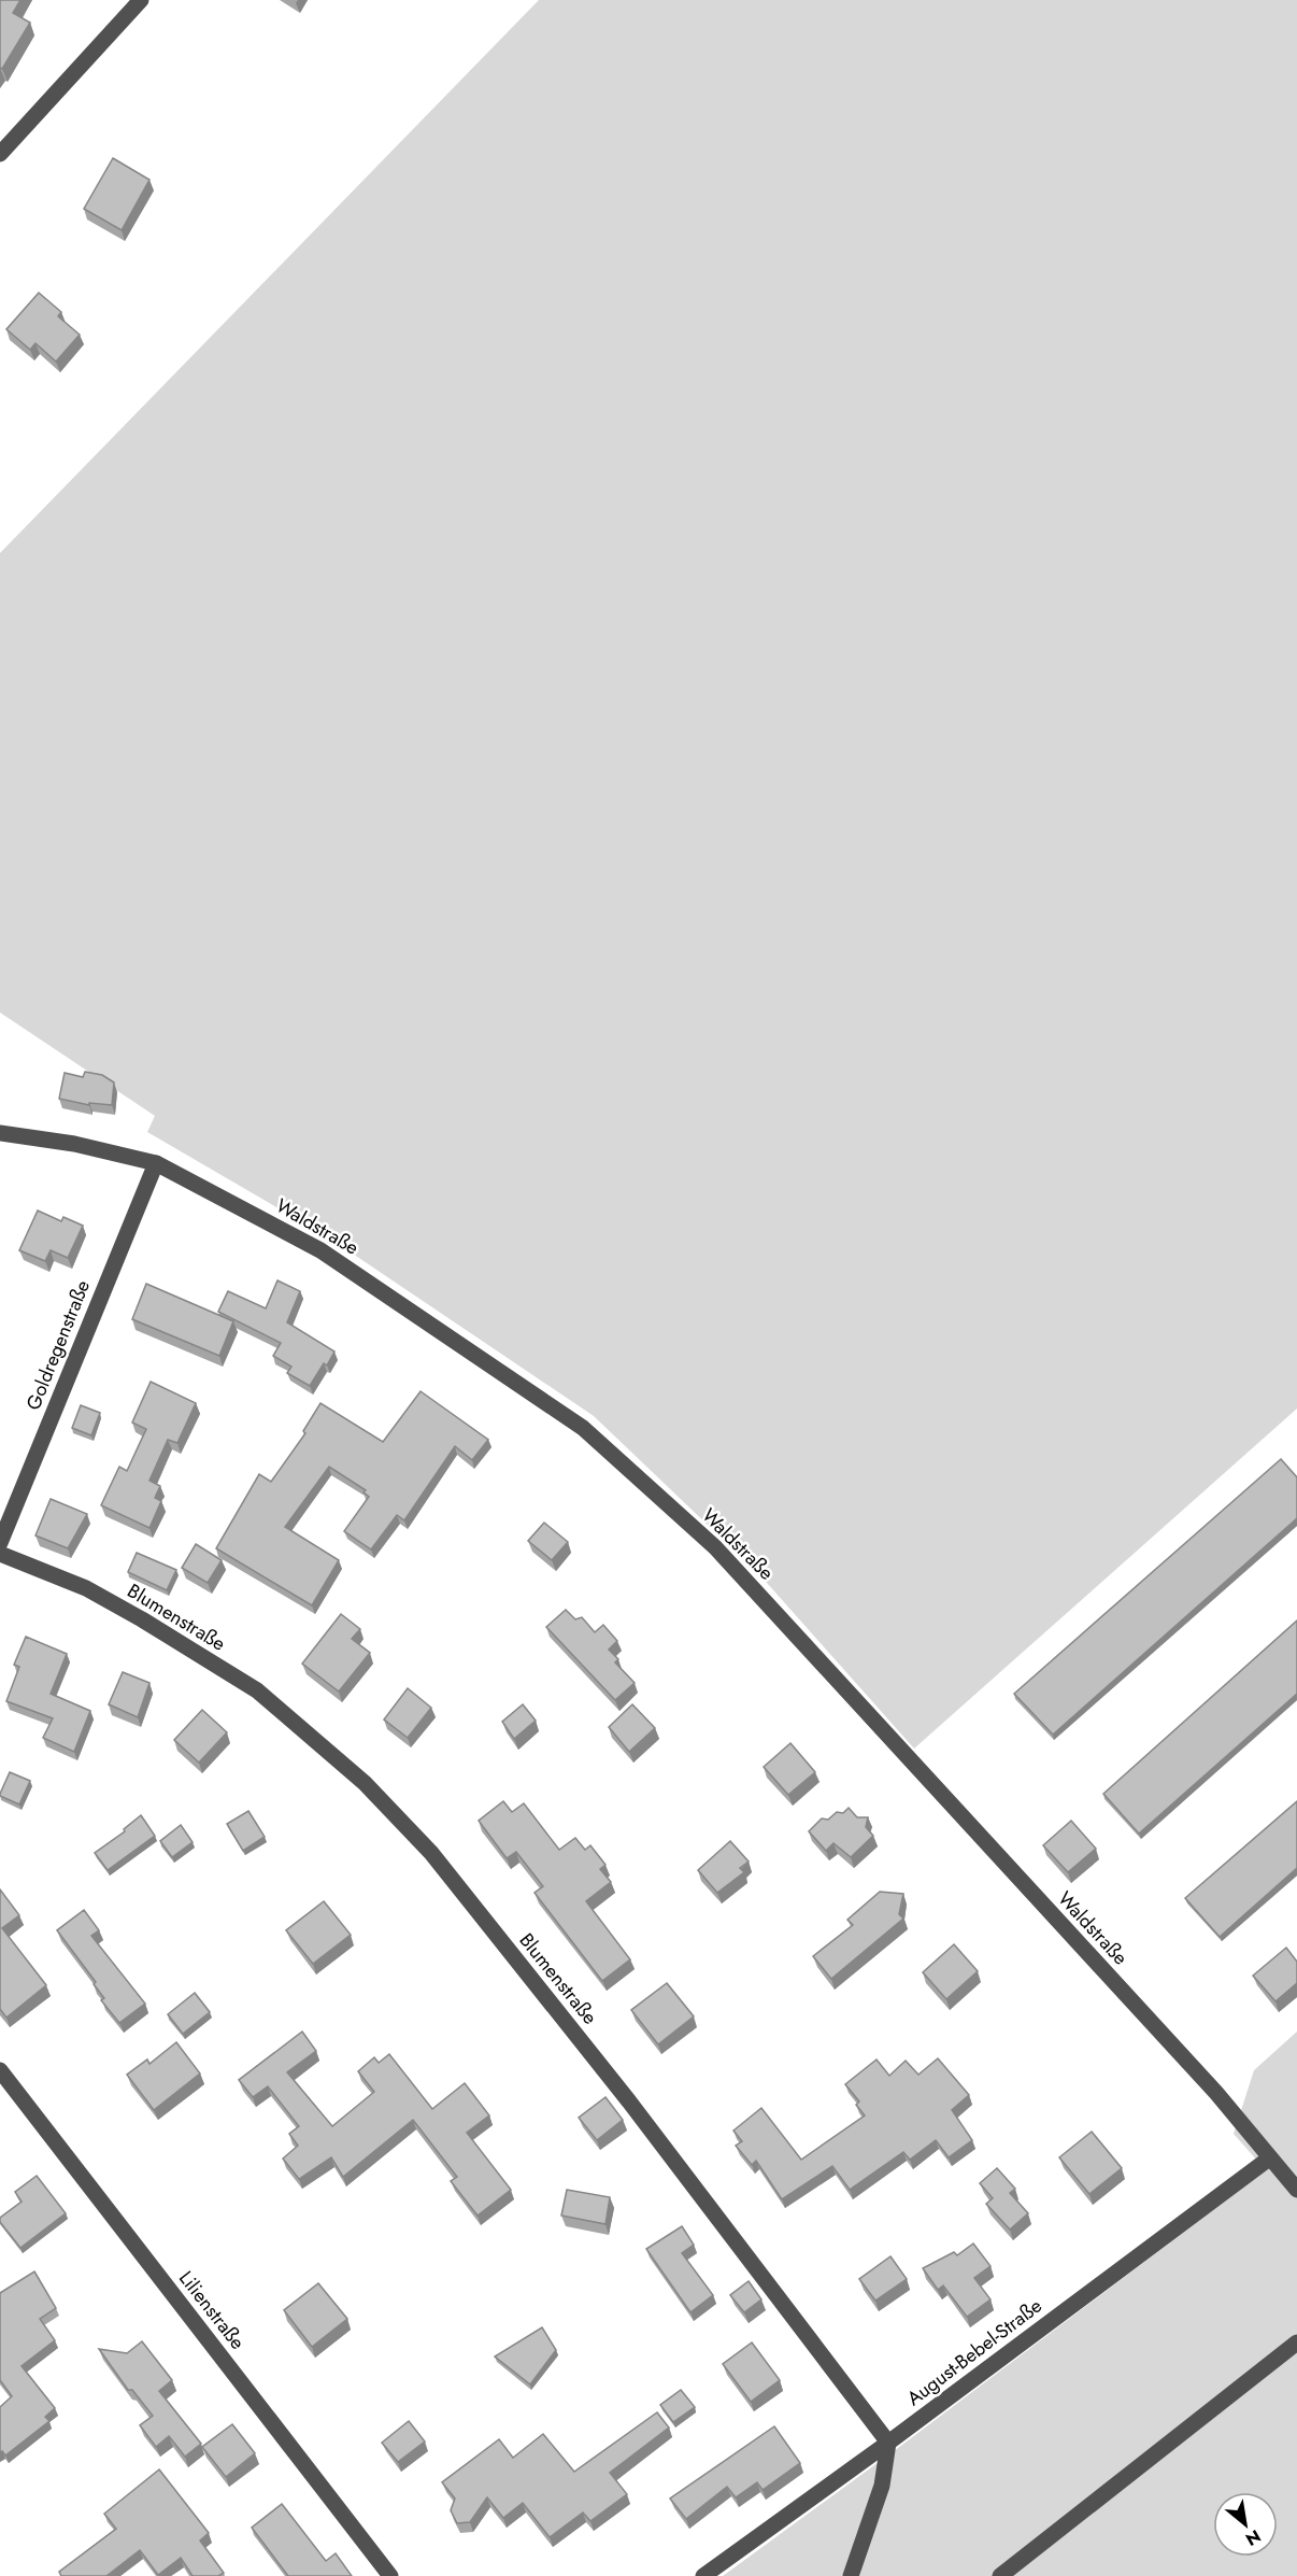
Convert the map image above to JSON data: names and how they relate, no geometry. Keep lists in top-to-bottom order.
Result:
{
  "streets": {
    "street": [
      "Waldstraße",
      "Goldregenstraße",
      "Blumenstraße",
      "Lilienstraße",
      "August-Bebel-Straße"
    ]
  },
  "crossings": [
    ["Waldstraße", "Goldregenstraße"],
    ["Waldstraße", "August-Bebel-Straße"],
    ["Blumenstraße", "August-Bebel-Straße"]
  ],
  "north": "bottom right"
}
